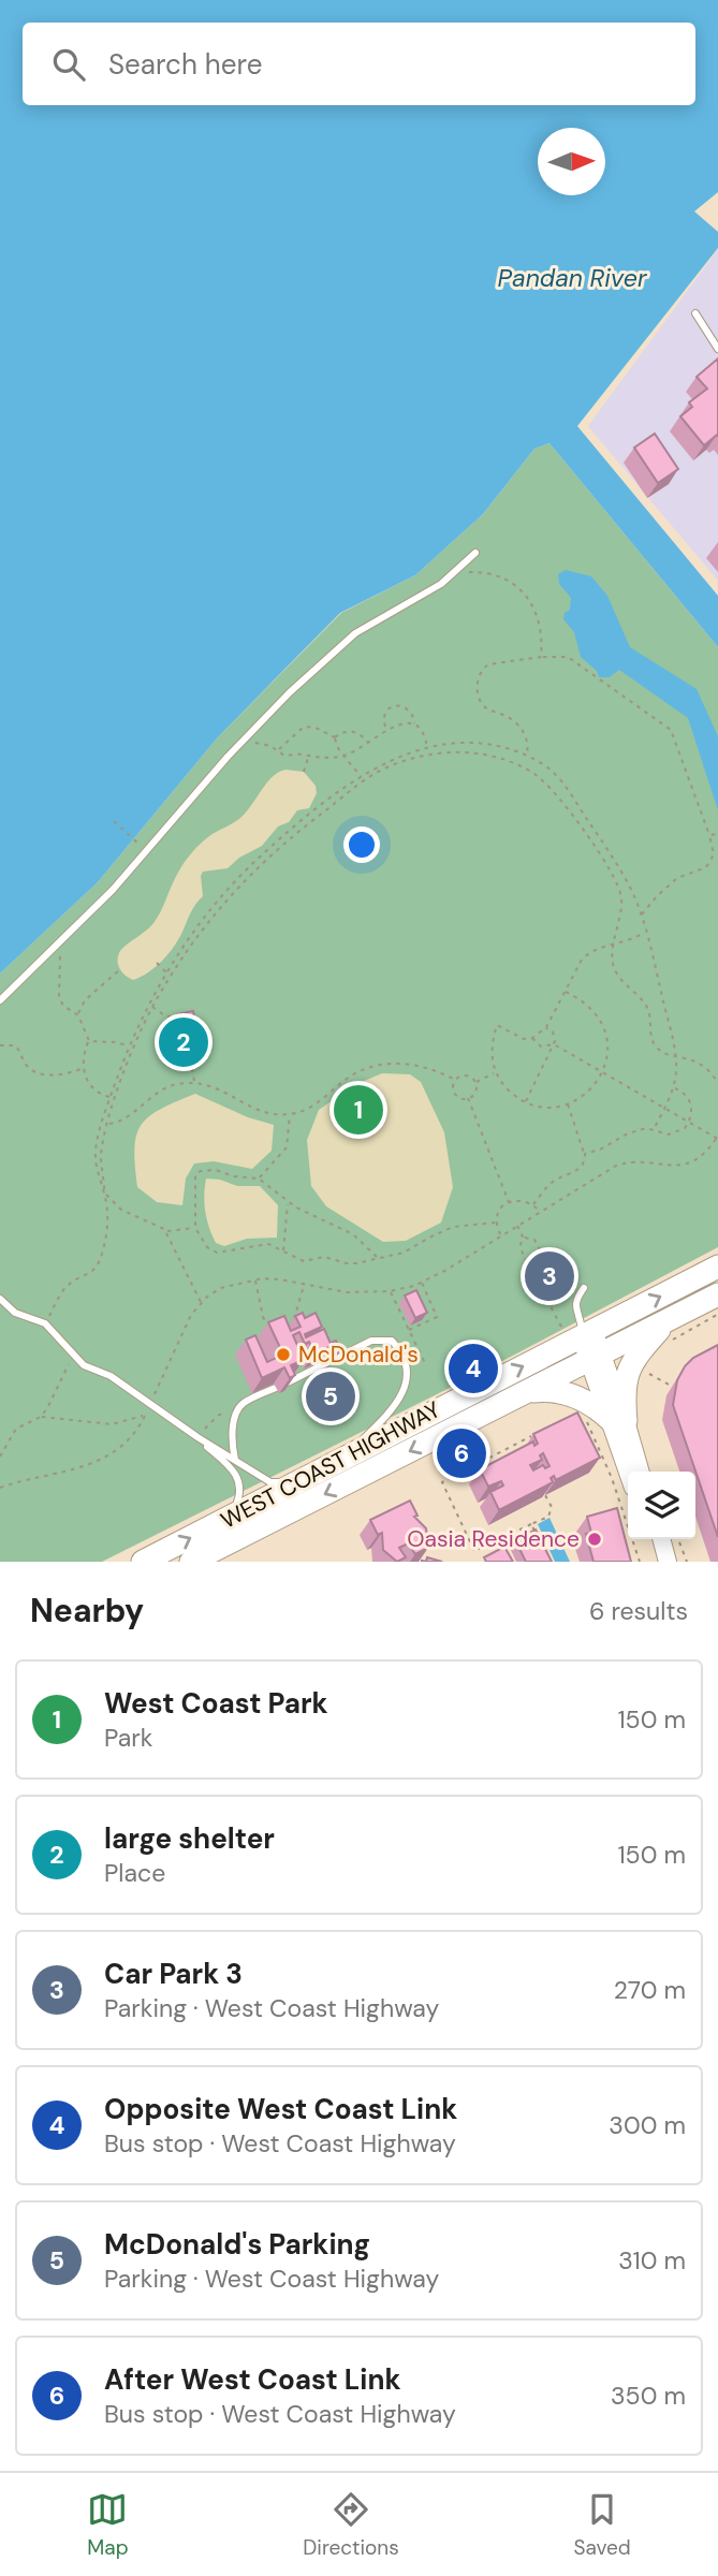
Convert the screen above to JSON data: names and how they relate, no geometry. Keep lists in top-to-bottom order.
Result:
{
  "streets": {
    "highway": ["WEST COAST HIGHWAY"]
  },
  "water": ["Pandan River"],
  "places": ["McDonald's", "Oasia Residence"],
  "north": "right",
  "page": {
    "search": "Search here",
    "pins": [
      "2",
      "1",
      "3",
      "4",
      "5",
      "6"
    ],
    "heading": ["Nearby", "6 results"],
    "list": [
      {
        "mark": "1",
        "name": "West Coast Park",
        "note": "Park",
        "value": "150 m"
      },
      {
        "mark": "2",
        "name": "large shelter",
        "note": "Place",
        "value": "150 m"
      },
      {
        "mark": "3",
        "name": "Car Park 3",
        "note": "Parking · West Coast Highway",
        "value": "270 m"
      },
      {
        "mark": "4",
        "name": "Opposite West Coast Link",
        "note": "Bus stop · West Coast Highway",
        "value": "300 m"
      },
      {
        "mark": "5",
        "name": "McDonald's Parking",
        "note": "Parking · West Coast Highway",
        "value": "310 m"
      },
      {
        "mark": "6",
        "name": "After West Coast Link",
        "note": "Bus stop · West Coast Highway",
        "value": "350 m"
      }
    ],
    "nav": ["Map", "Directions", "Saved"]
  }
}
